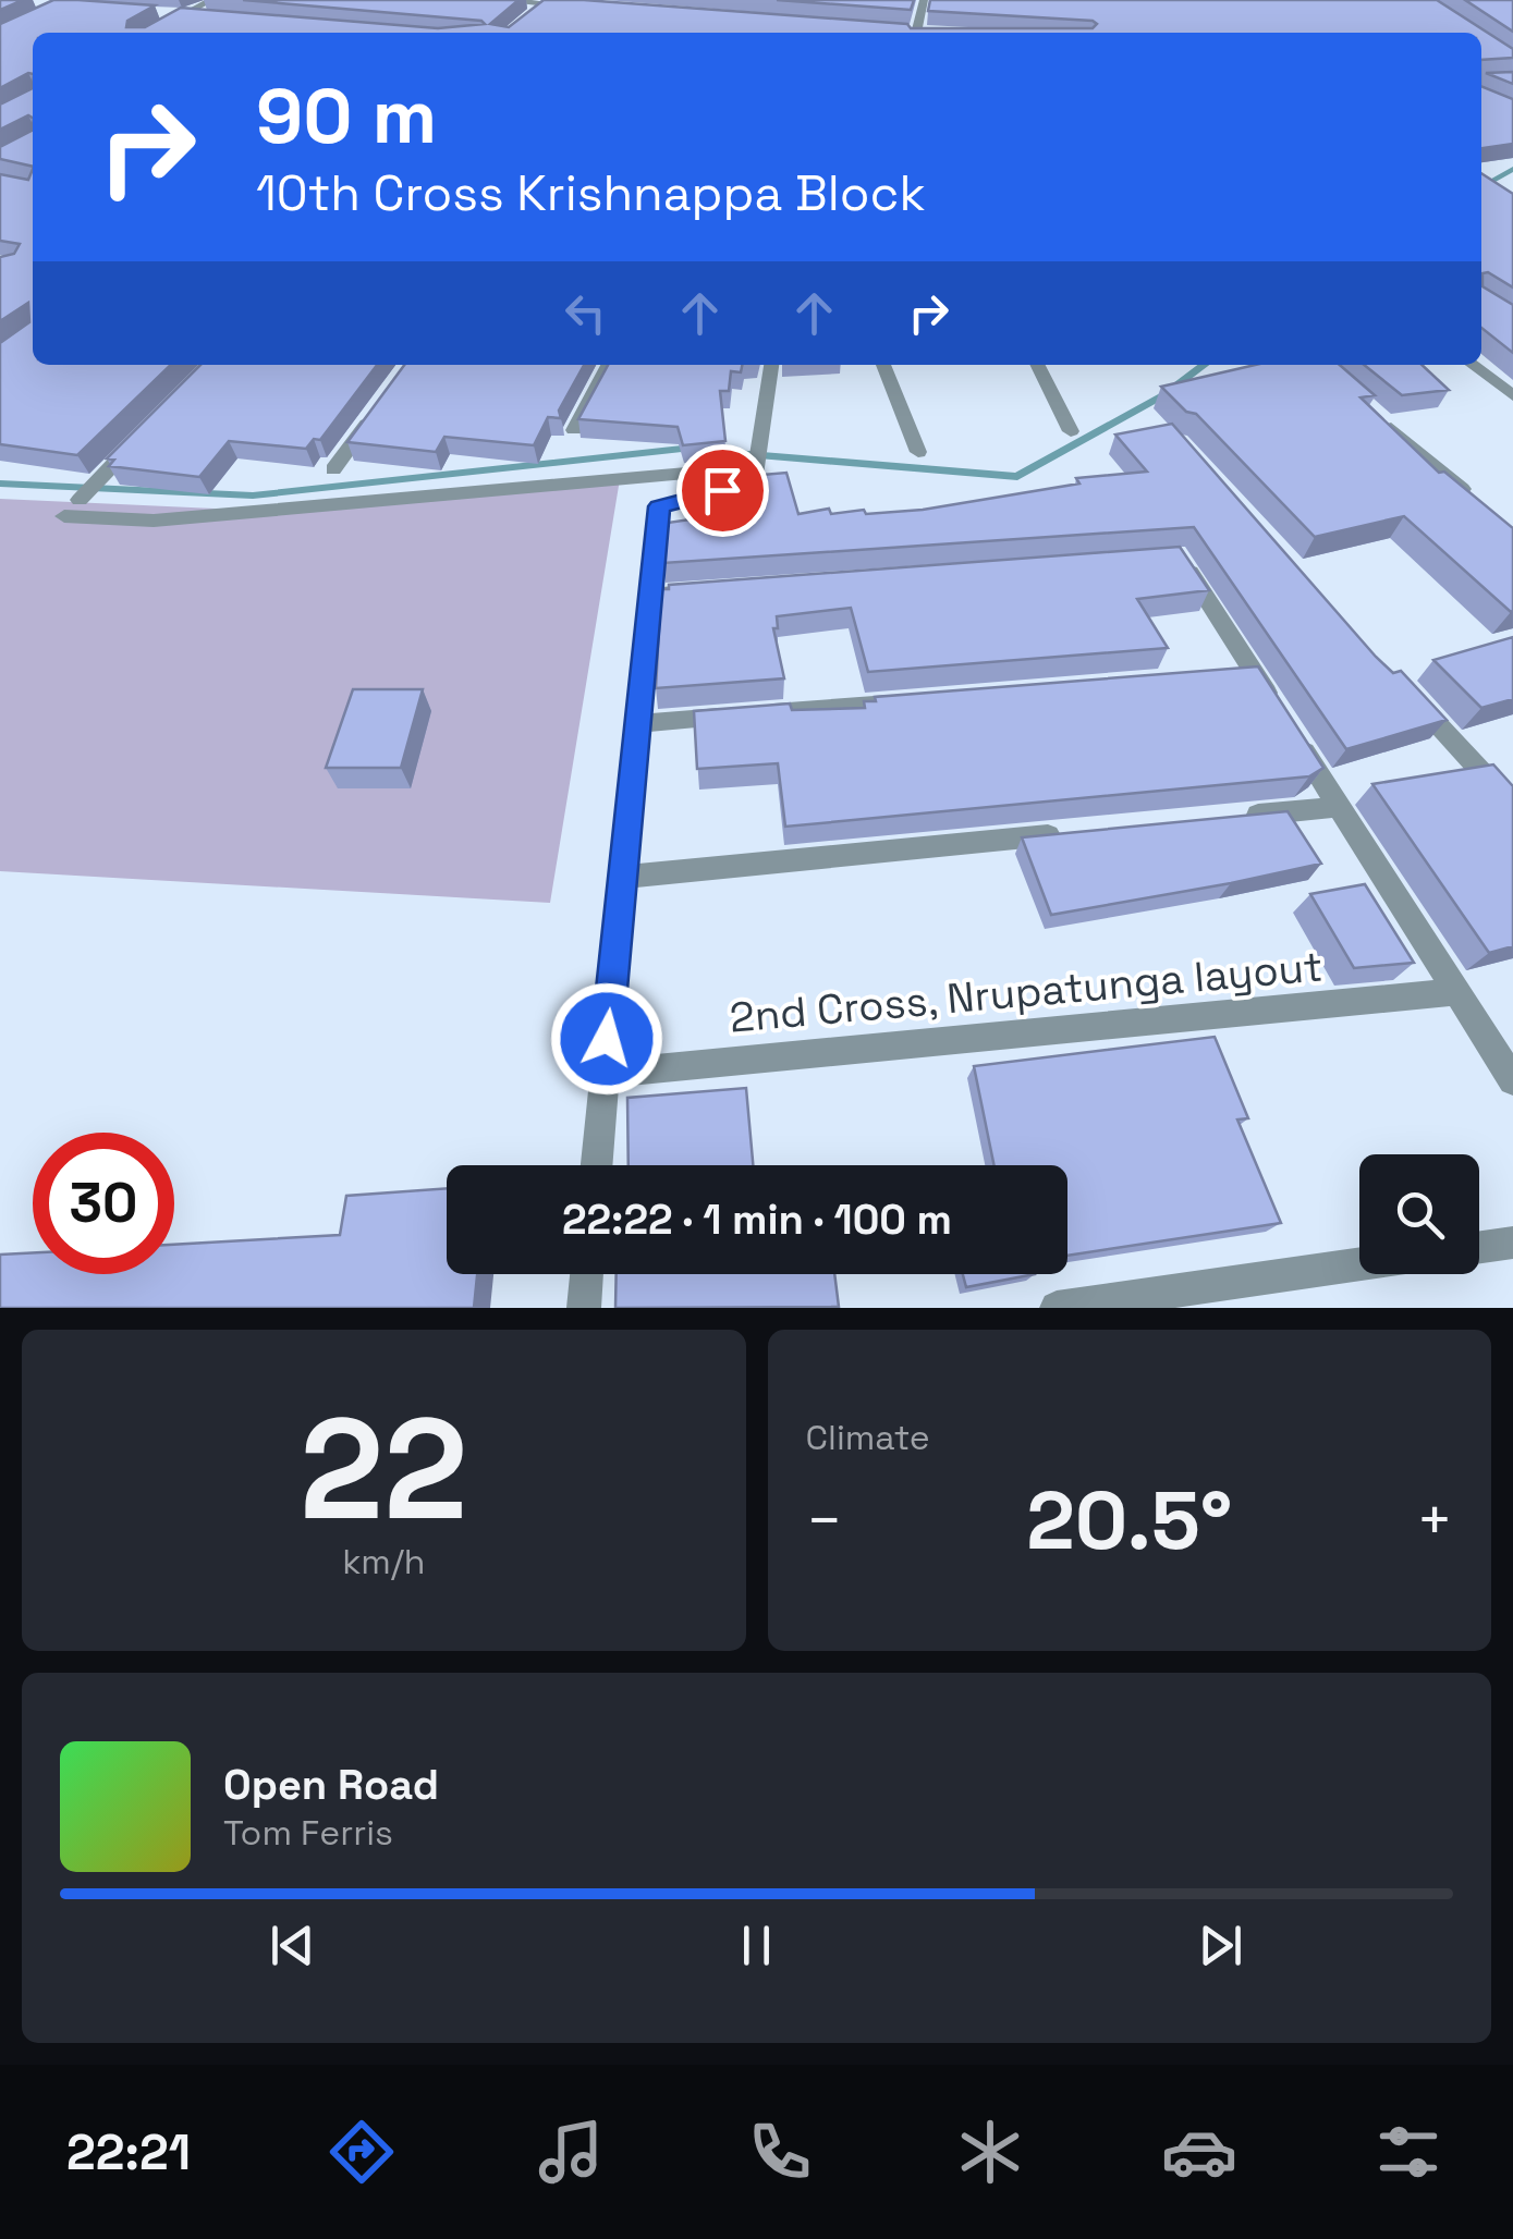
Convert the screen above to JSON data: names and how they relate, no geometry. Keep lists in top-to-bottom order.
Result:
{
  "streets": {
    "street": ["2nd Cross, Nrupatunga layout"]
  },
  "page": {
    "turn": ["90 m", "10th Cross Krishnappa Block"],
    "limit": "30",
    "trip": "22:22 · 1 min · 100 m",
    "tile": [
      ["22", "km/h"],
      "Climate"
    ],
    "heat": ["−", "20.5°", "+"],
    "song": ["Open Road", "Tom Ferris"],
    "tabs": "22:21"
  }
}
